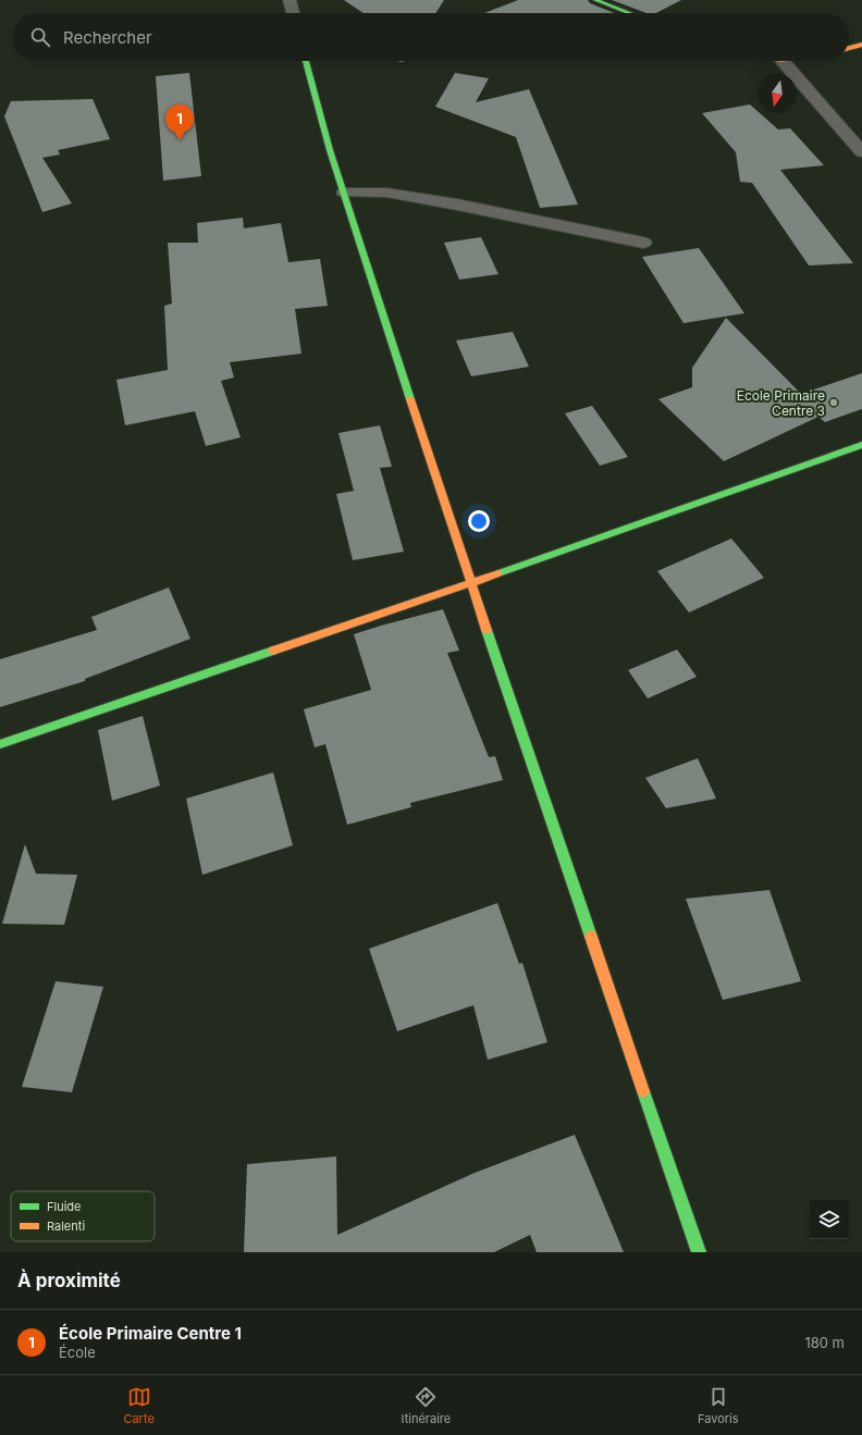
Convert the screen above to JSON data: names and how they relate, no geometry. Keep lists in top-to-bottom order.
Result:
{
  "places": ["Ecole Primaire Centre 3"],
  "legend": ["Fluide", "Ralenti"],
  "north": "bottom",
  "page": {
    "search": "Rechercher",
    "pins": "1",
    "heading": "À proximité",
    "list": [
      {
        "mark": "1",
        "name": "École Primaire Centre 1",
        "note": "École",
        "value": "180 m"
      }
    ],
    "nav": ["Carte", "Itinéraire", "Favoris"]
  }
}
